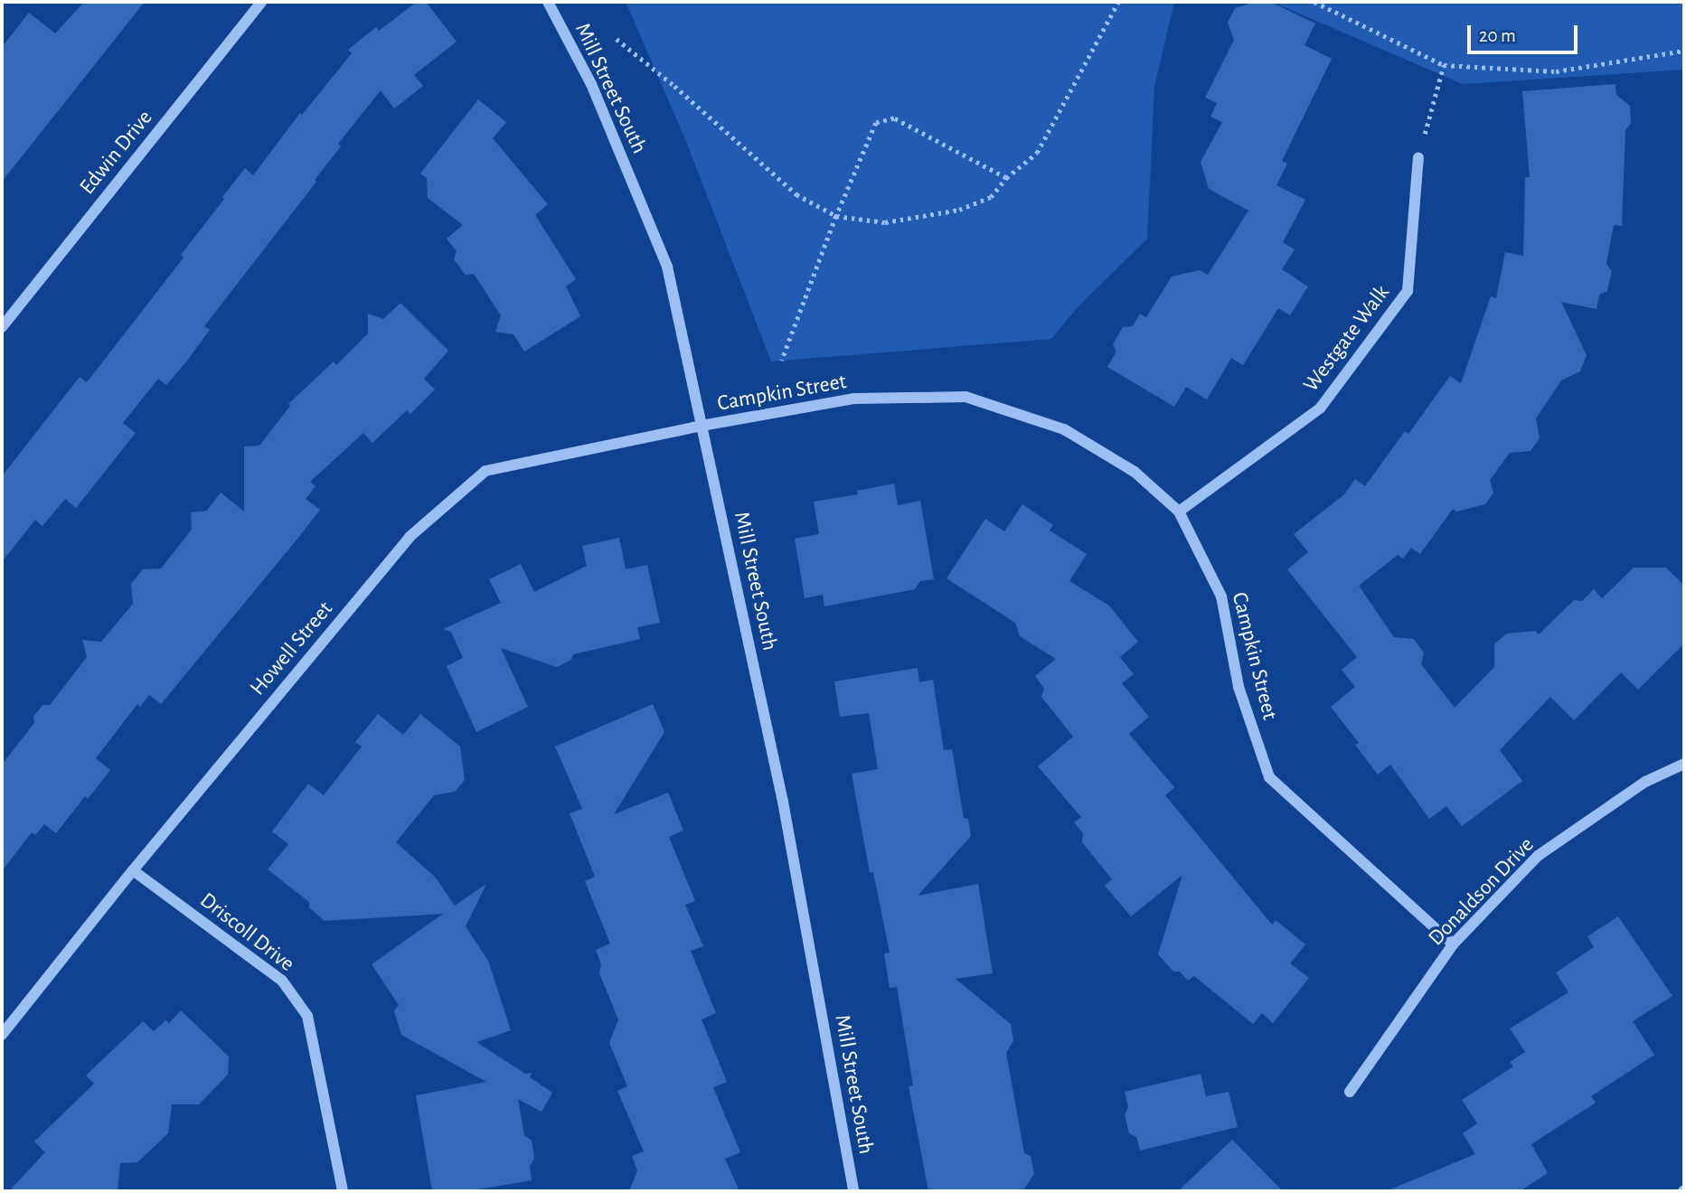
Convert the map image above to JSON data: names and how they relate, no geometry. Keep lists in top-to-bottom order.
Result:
{
  "streets": {
    "street": [
      "Mill Street South",
      "Edwin Drive",
      "Westgate Walk",
      "Campkin Street",
      "Howell Street",
      "Donaldson Drive",
      "Driscoll Drive"
    ]
  },
  "crossings": [
    ["Mill Street South", "Campkin Street"],
    ["Mill Street South", "Howell Street"],
    ["Westgate Walk", "Campkin Street"],
    ["Campkin Street", "Howell Street"],
    ["Campkin Street", "Donaldson Drive"],
    ["Howell Street", "Driscoll Drive"]
  ],
  "scale_bar": "20 m"
}
